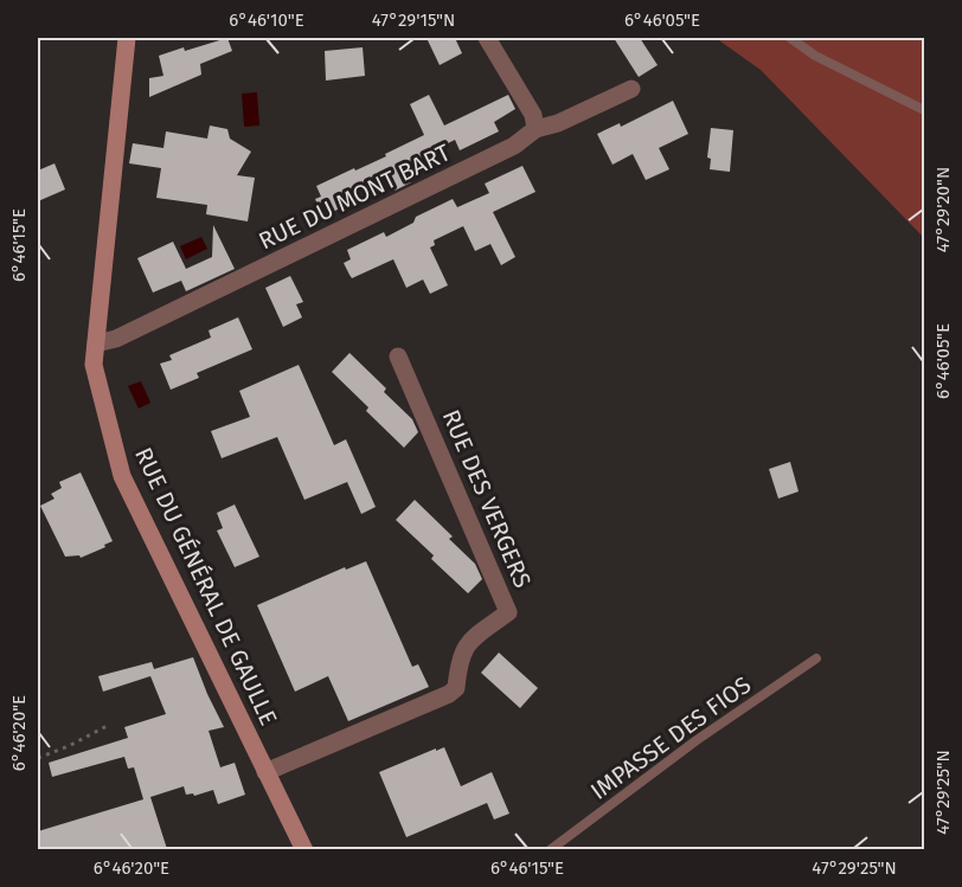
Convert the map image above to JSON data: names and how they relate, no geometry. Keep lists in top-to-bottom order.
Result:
{
  "streets": {
    "main road": ["RUE DU GÉNÉRAL DE GAULLE"],
    "street": ["RUE DU MONT BART", "RUE DES VERGERS"],
    "lane": ["IMPASSE DES FIOS"]
  },
  "crossings": [
    ["RUE DU MONT BART", "RUE DU GÉNÉRAL DE GAULLE"],
    ["RUE DES VERGERS", "RUE DU GÉNÉRAL DE GAULLE"]
  ],
  "coordinates": [
    "6°46'10\"E",
    "47°29'15\"N",
    "6°46'05\"E",
    "47°29'20\"N",
    "6°46'15\"E",
    "6°46'20\"E",
    "47°29'25\"N"
  ]
}
